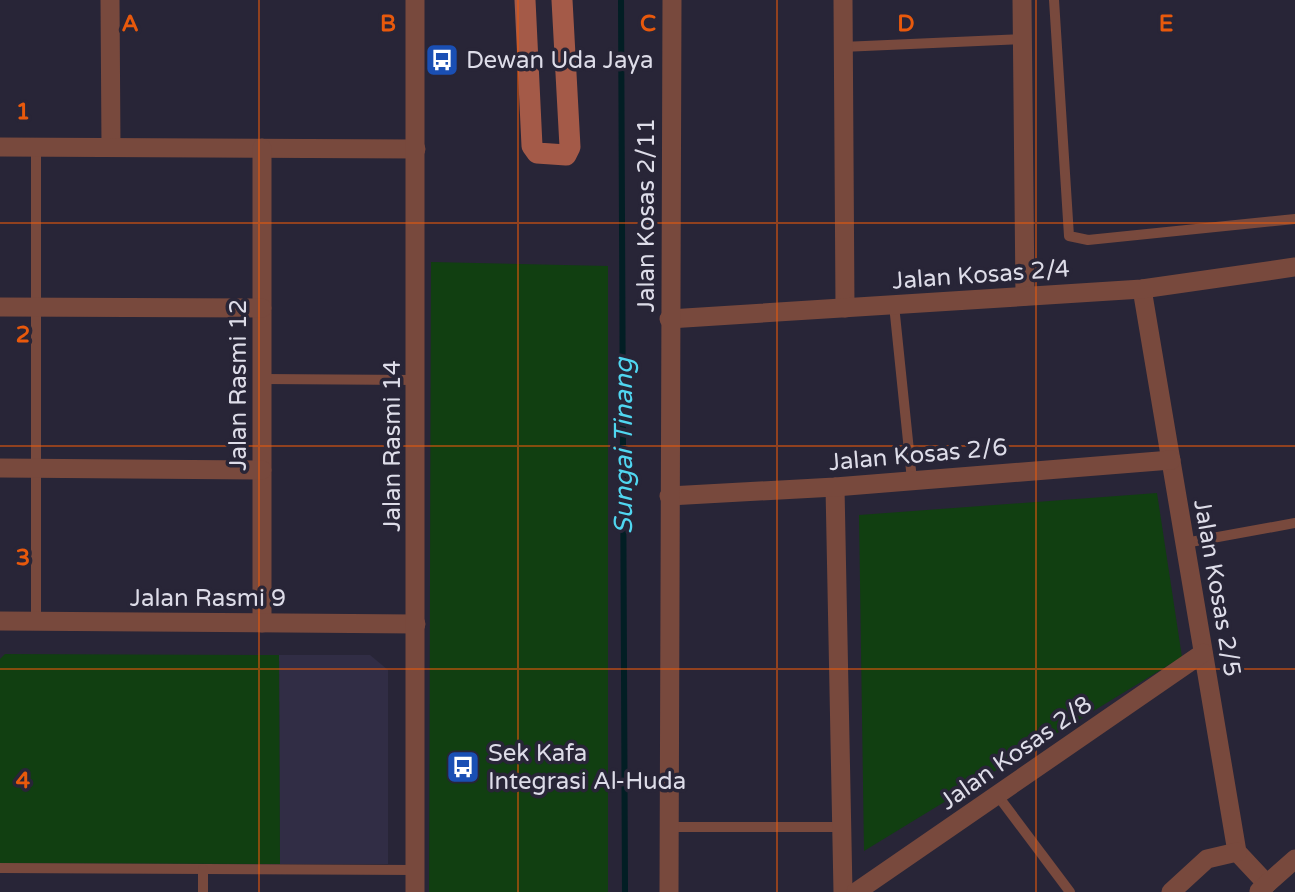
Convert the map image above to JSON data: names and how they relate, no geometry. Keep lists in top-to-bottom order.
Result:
{
  "streets": {
    "street": [
      "Jalan Kosas 2/11",
      "Jalan Kosas 2/4",
      "Jalan Rasmi 12",
      "Jalan Rasmi 14",
      "Jalan Kosas 2/6",
      "Jalan Kosas 2/5",
      "Jalan Rasmi 9",
      "Jalan Kosas 2/8"
    ]
  },
  "crossings": [
    ["Jalan Kosas 2/11", "Jalan Kosas 2/4"],
    ["Jalan Kosas 2/11", "Jalan Kosas 2/6"],
    ["Jalan Kosas 2/4", "Jalan Kosas 2/5"],
    ["Jalan Rasmi 12", "Jalan Rasmi 9"],
    ["Jalan Rasmi 14", "Jalan Rasmi 9"],
    ["Jalan Kosas 2/6", "Jalan Kosas 2/5"],
    ["Jalan Kosas 2/5", "Jalan Kosas 2/8"]
  ],
  "water": ["Sungai Tinang"],
  "places": {
    "bus stop": ["Dewan Uda Jaya", "Sek Kafa Integrasi Al-Huda"]
  },
  "grid": {
    "columns": [
      "A",
      "B",
      "C",
      "D",
      "E"
    ],
    "rows": [
      "1",
      "2",
      "3",
      "4"
    ]
  }
}
